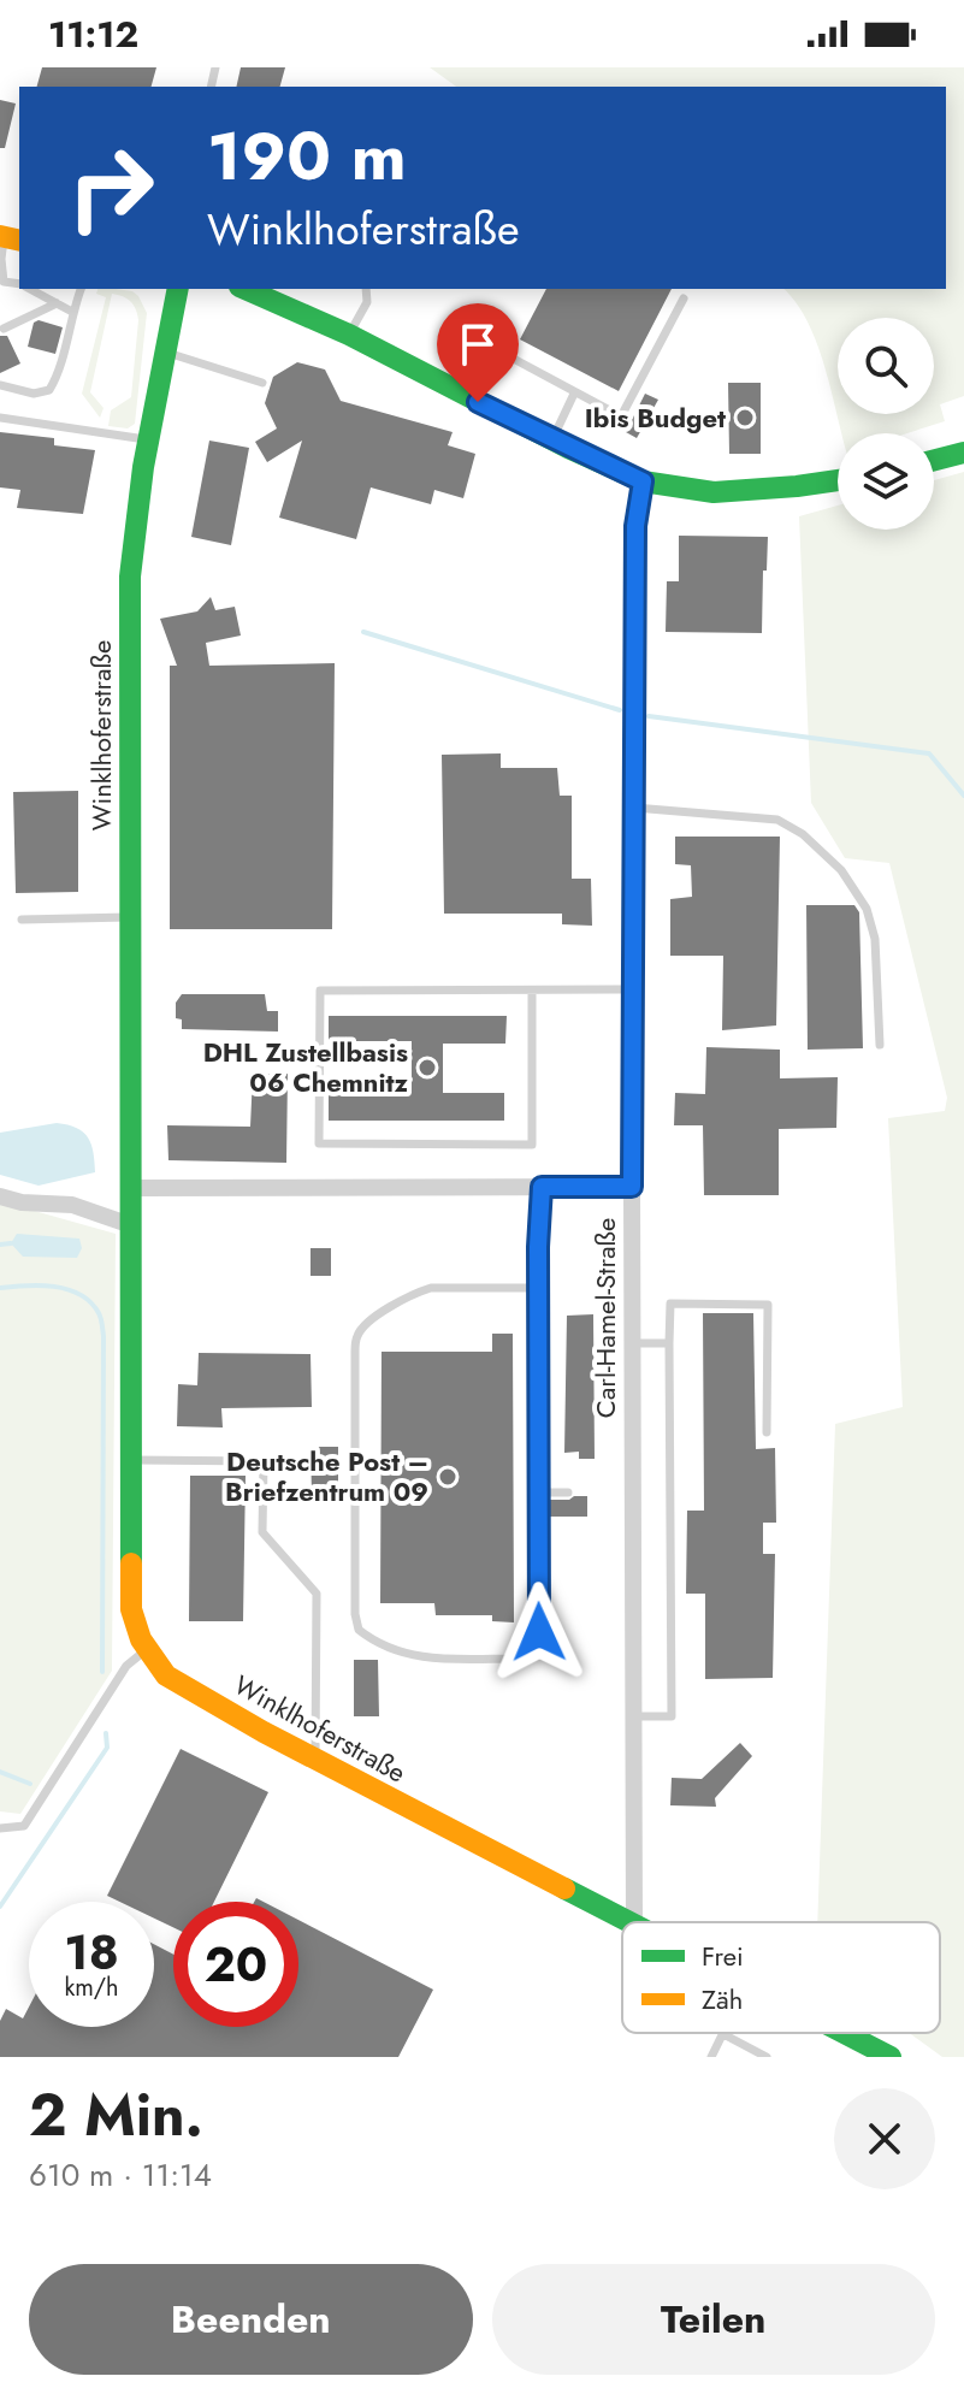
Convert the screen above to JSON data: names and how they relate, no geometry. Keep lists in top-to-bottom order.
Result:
{
  "streets": {
    "street": ["Winklhoferstraße", "Carl-Hamel-Straße"]
  },
  "places": ["Ibis Budget", "DHL Zustellbasis 06 Chemnitz", "Deutsche Post – Briefzentrum 09"],
  "legend": ["Frei", "Zäh"],
  "page": {
    "status": "11:12",
    "turn": ["190 m", "Winklhoferstraße"],
    "speed": "18 km/h",
    "limit": "20",
    "heading": ["2 Min.", "610 m · 11:14"],
    "buttons": ["Beenden", "Teilen"]
  }
}
